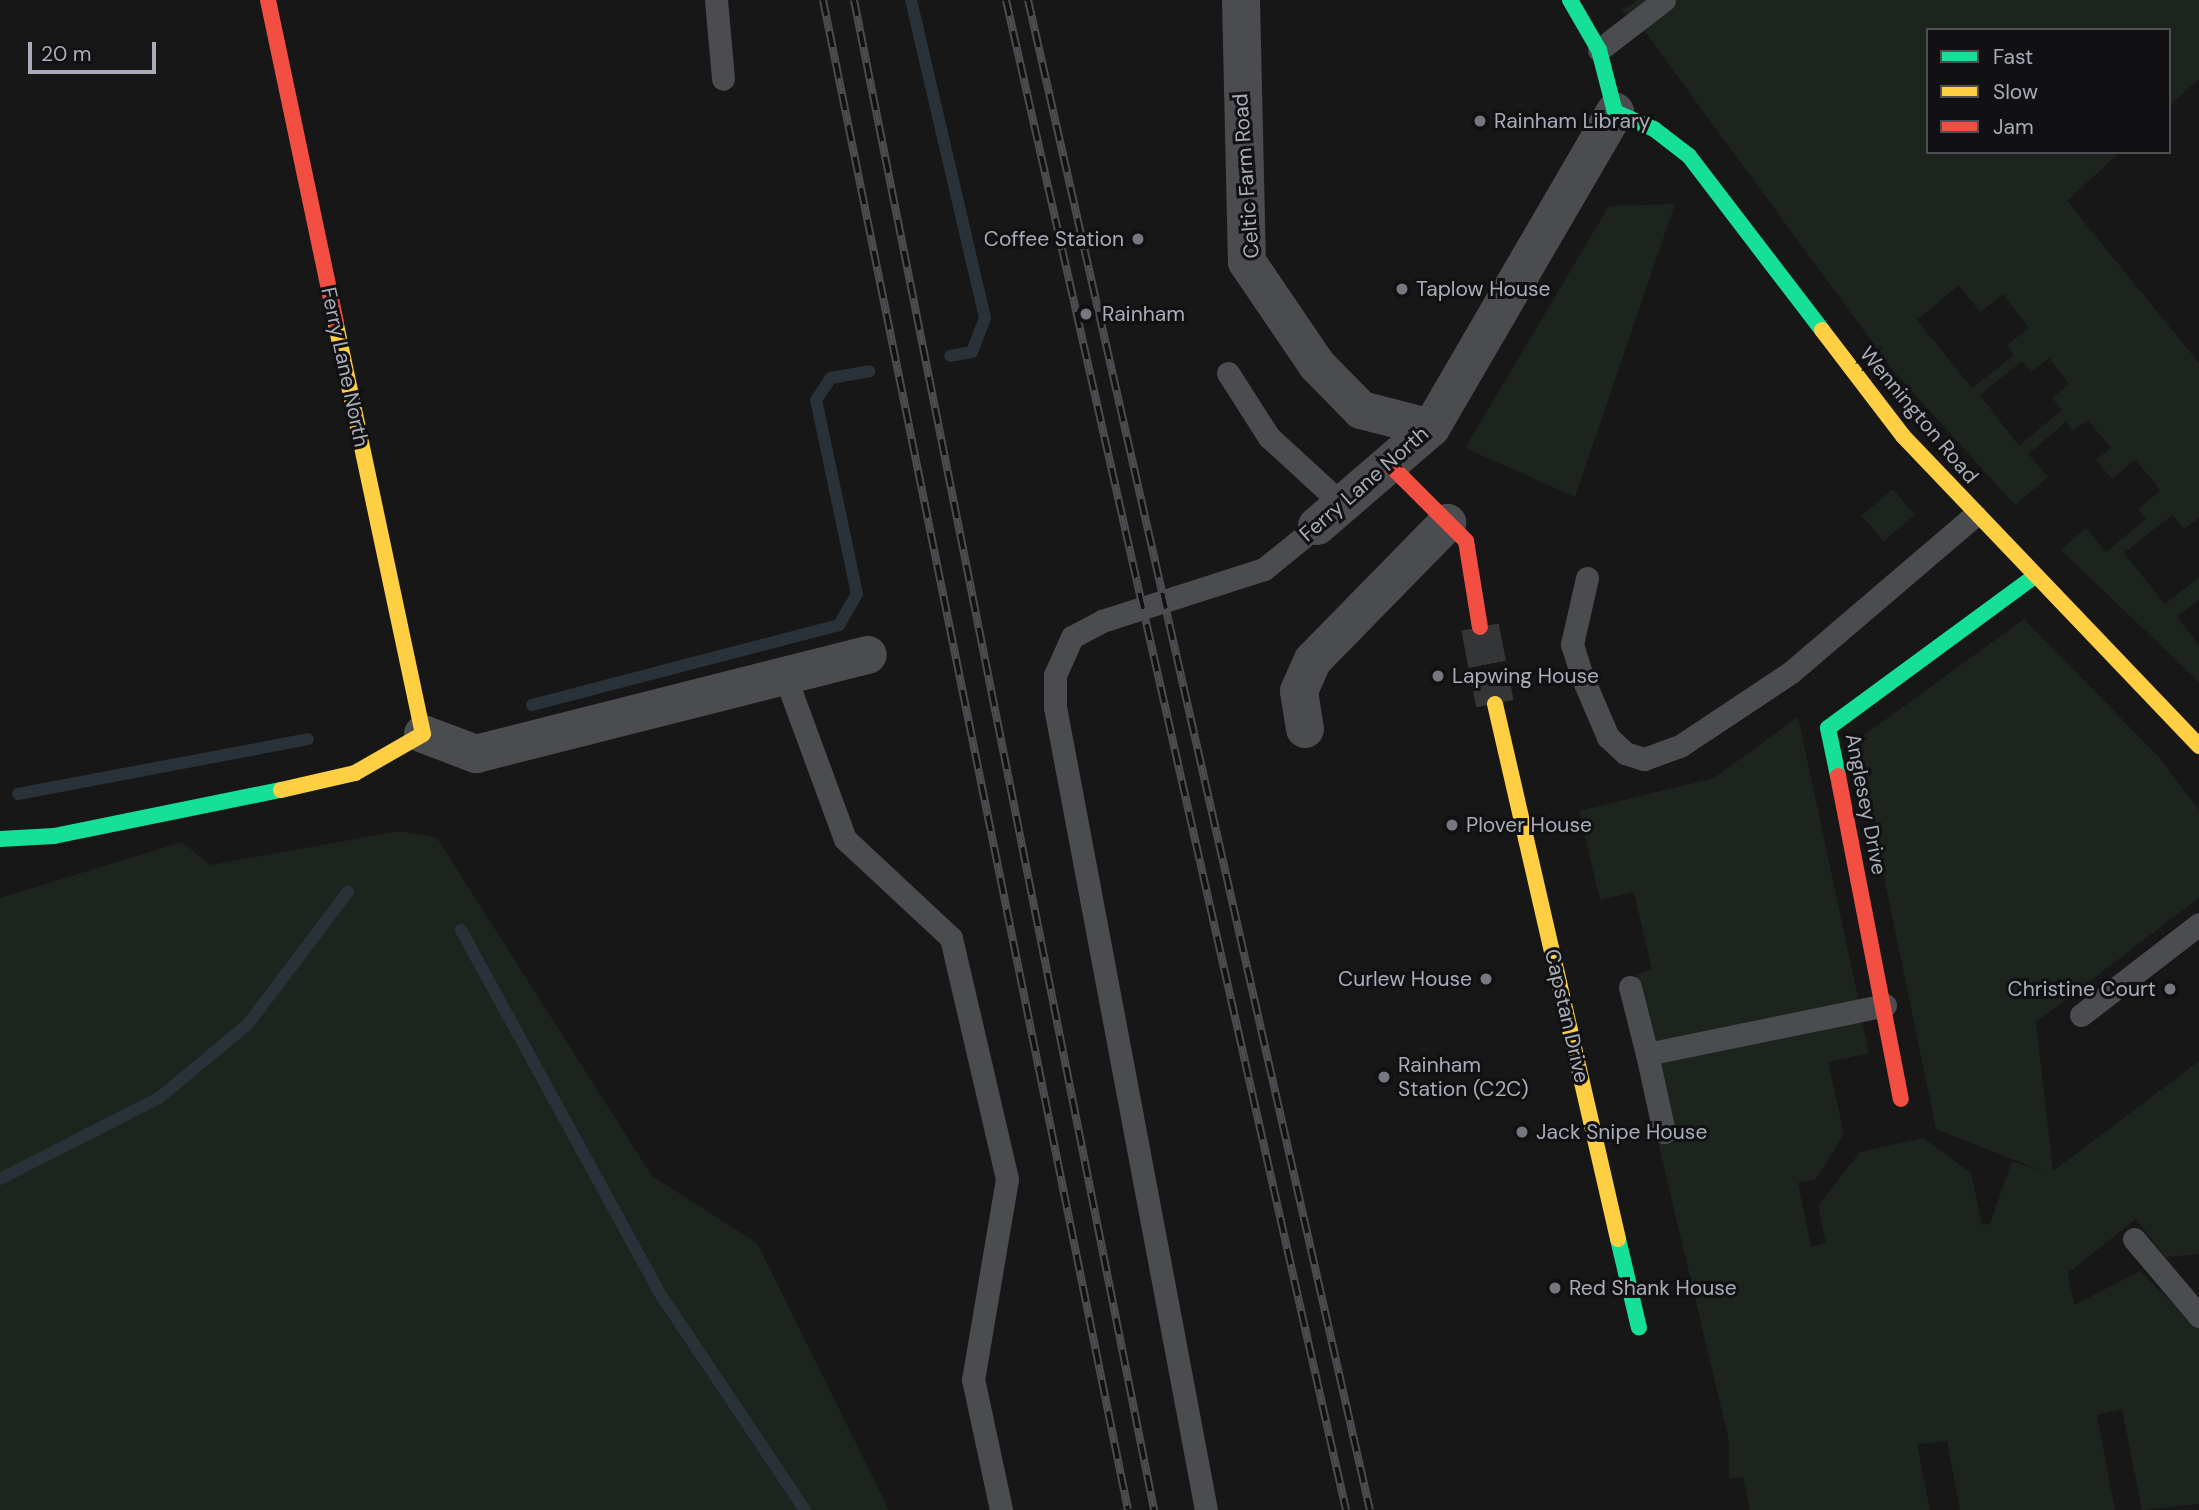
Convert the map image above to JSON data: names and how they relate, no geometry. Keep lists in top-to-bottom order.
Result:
{
  "streets": {
    "street": [
      "Celtic Farm Road",
      "Ferry Lane North",
      "Wennington Road",
      "Anglesey Drive",
      "Capstan Drive"
    ]
  },
  "crossings": [
    ["Celtic Farm Road", "Ferry Lane North"],
    ["Ferry Lane North", "Wennington Road"],
    ["Wennington Road", "Anglesey Drive"]
  ],
  "places": [
    "Rainham Library",
    "Coffee Station",
    "Taplow House",
    "Rainham",
    "Lapwing House",
    "Plover House",
    "Curlew House",
    "Christine Court",
    "Rainham Station (C2C)",
    "Jack Snipe House",
    "Red Shank House"
  ],
  "legend": ["Fast", "Slow", "Jam"],
  "scale_bar": "20 m"
}
